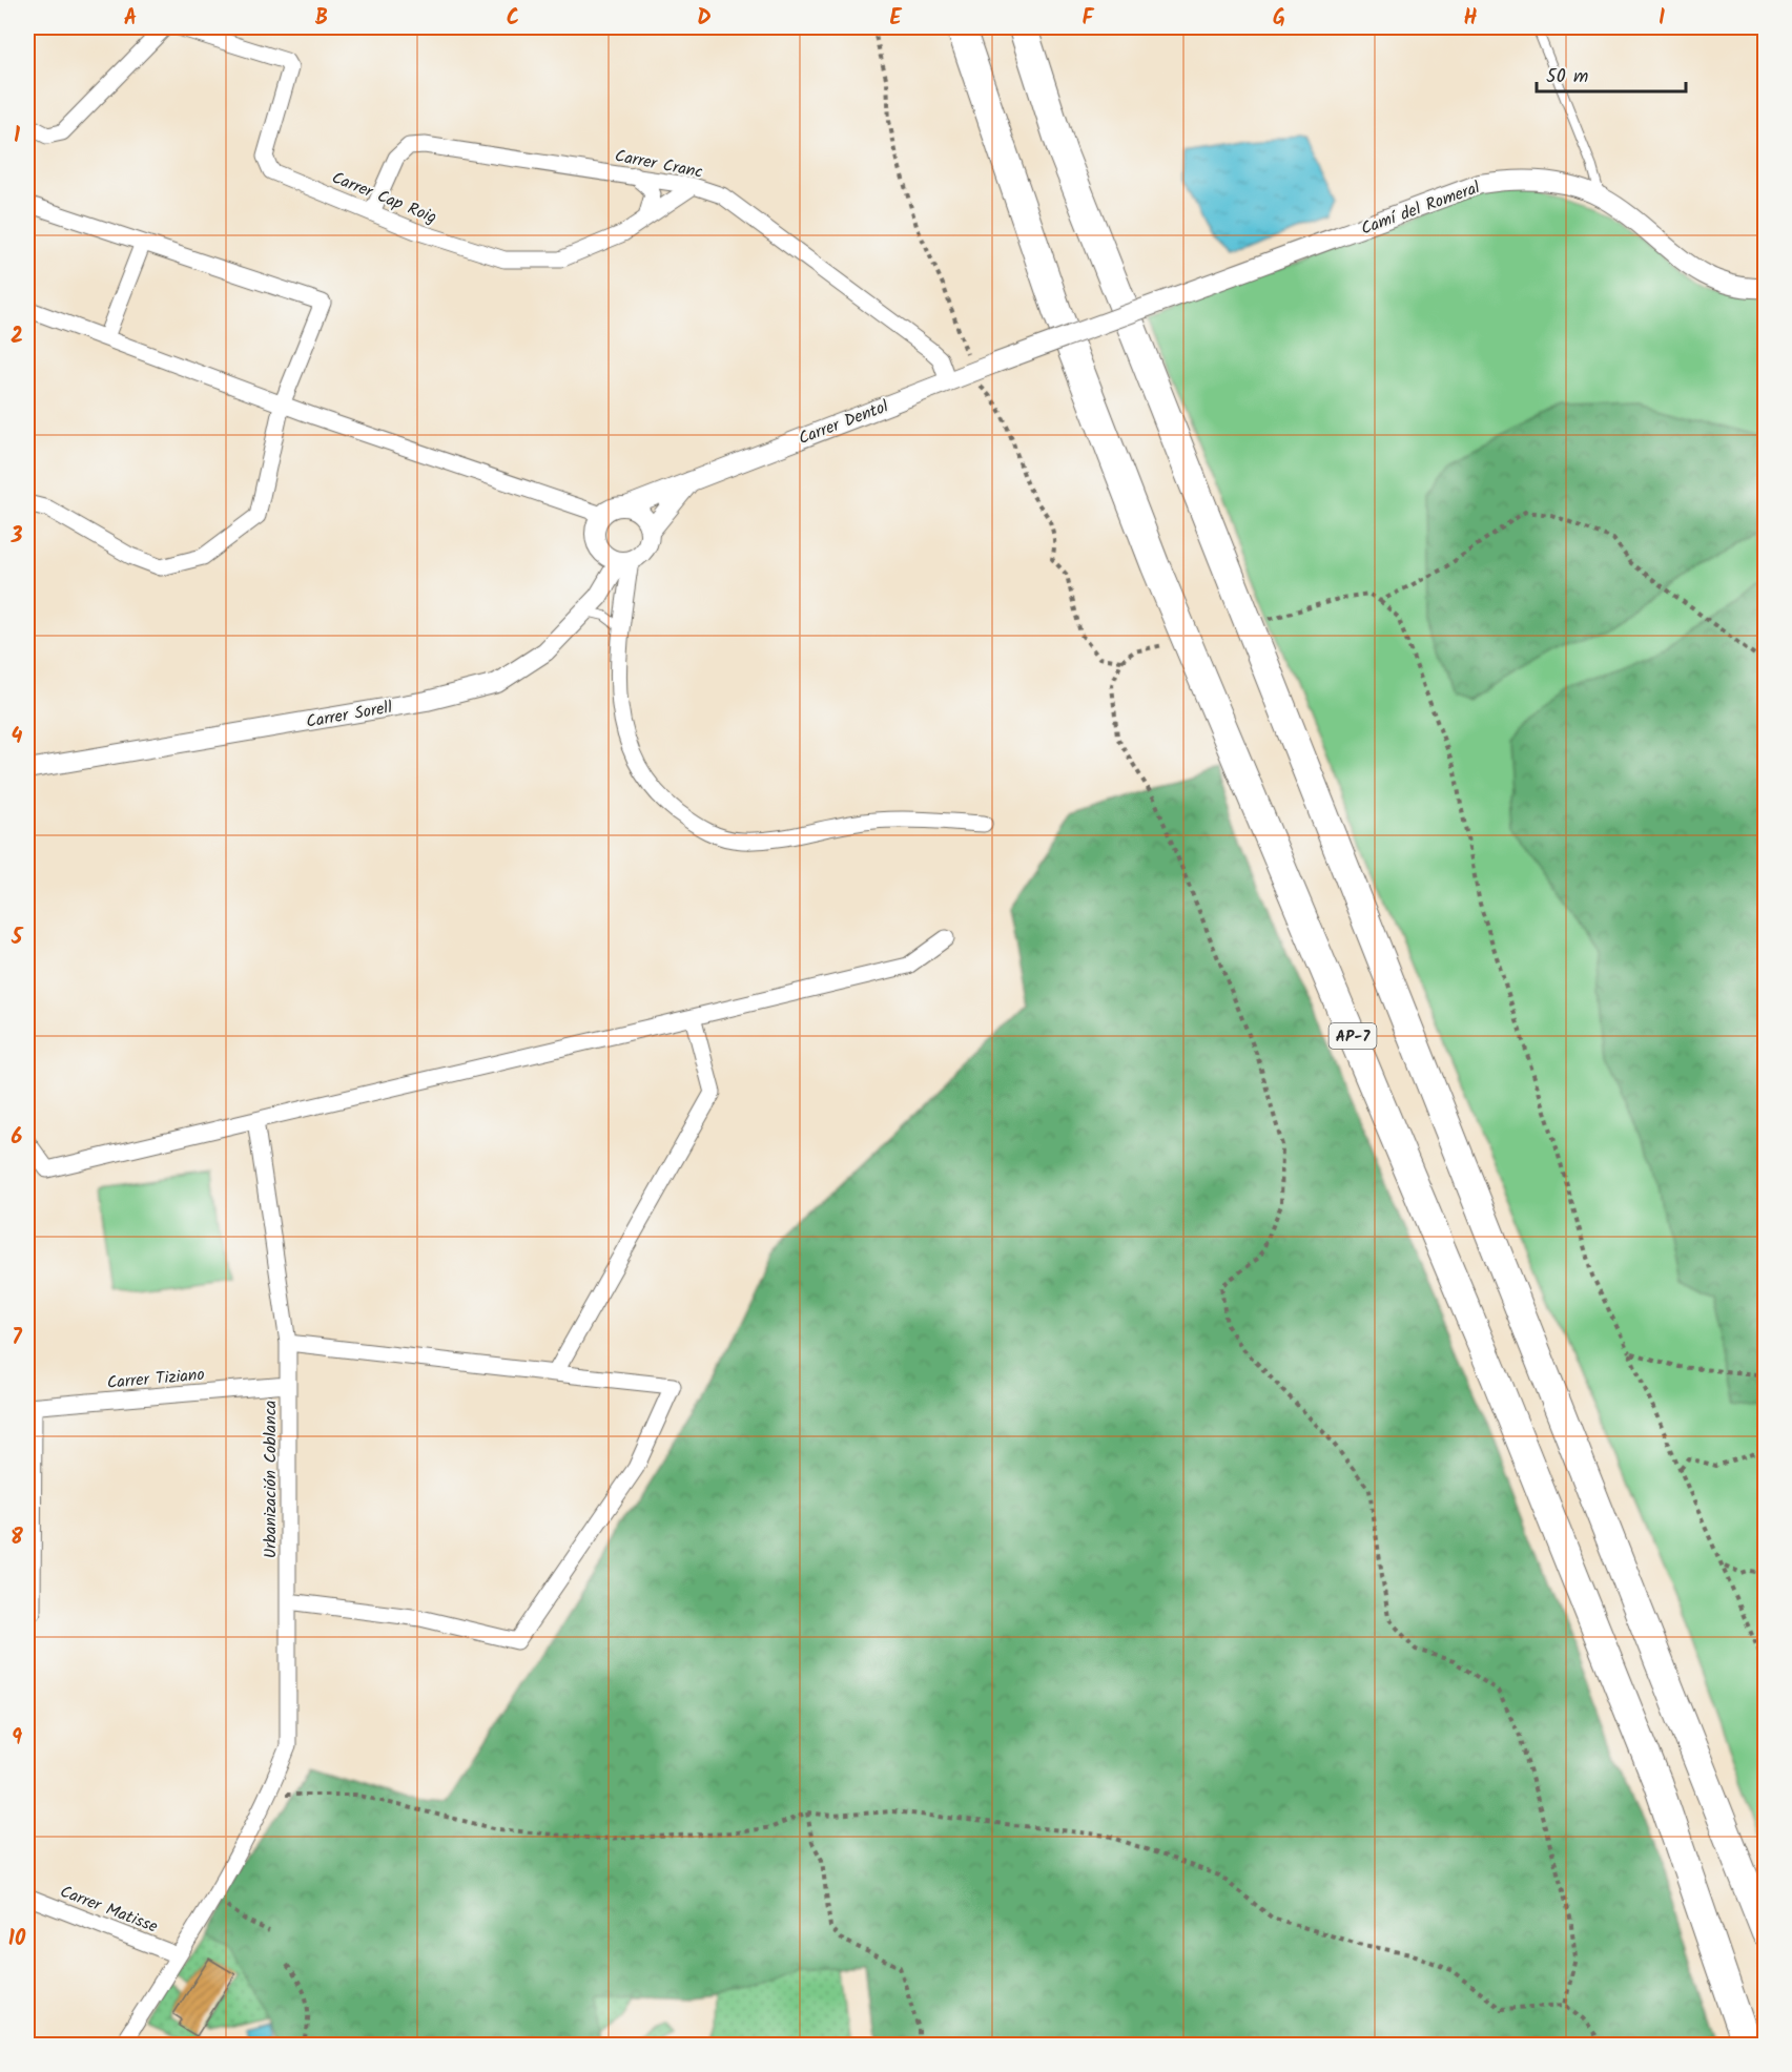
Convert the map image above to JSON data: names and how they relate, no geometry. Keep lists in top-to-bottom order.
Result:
{
  "streets": {
    "highway": ["AP-7"],
    "street": [
      "Carrer Cranc",
      "Carrer Cap Roig",
      "Camí del Romeral",
      "Carrer Dentol",
      "Carrer Sorell",
      "Carrer Tiziano",
      "Urbanización Coblanca",
      "Carrer Matisse"
    ]
  },
  "crossings": [
    ["Carrer Cranc", "Carrer Cap Roig"],
    ["Carrer Cranc", "Carrer Dentol"],
    ["Camí del Romeral", "Carrer Dentol"],
    ["Carrer Dentol", "Carrer Sorell"],
    ["Carrer Tiziano", "Urbanización Coblanca"],
    ["Urbanización Coblanca", "Carrer Matisse"]
  ],
  "scale_bar": "50 m",
  "grid": {
    "columns": [
      "A",
      "B",
      "C",
      "D",
      "E",
      "F",
      "G",
      "H",
      "I"
    ],
    "rows": [
      "1",
      "2",
      "3",
      "4",
      "5",
      "6",
      "7",
      "8",
      "9",
      "10"
    ]
  }
}
